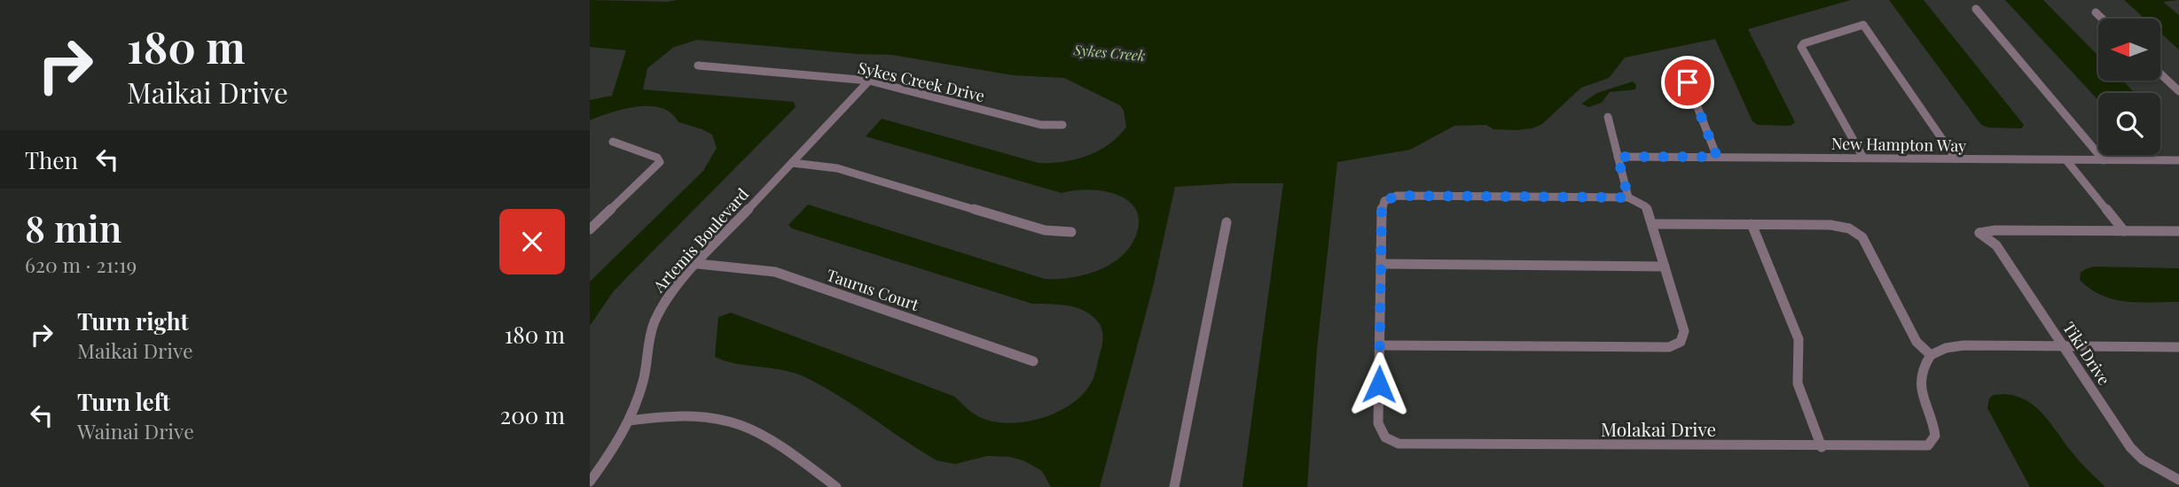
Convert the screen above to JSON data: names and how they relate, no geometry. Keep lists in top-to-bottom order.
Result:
{
  "streets": {
    "street": [
      "Sykes Creek Drive",
      "New Hampton Way",
      "Artemis Boulevard",
      "Taurus Court",
      "Tiki Drive",
      "Molakai Drive"
    ]
  },
  "crossings": [
    ["Sykes Creek Drive", "Artemis Boulevard"],
    ["Artemis Boulevard", "Taurus Court"]
  ],
  "water": ["Sykes Creek"],
  "north": "left",
  "page": {
    "turn": ["180 m", "Maikai Drive"],
    "then": "Then",
    "heading": ["8 min", "620 m · 21:19"],
    "list": [
      {
        "name": "Turn right",
        "note": "Maikai Drive",
        "value": "180 m"
      },
      {
        "name": "Turn left",
        "note": "Wainai Drive",
        "value": "200 m"
      }
    ]
  }
}
